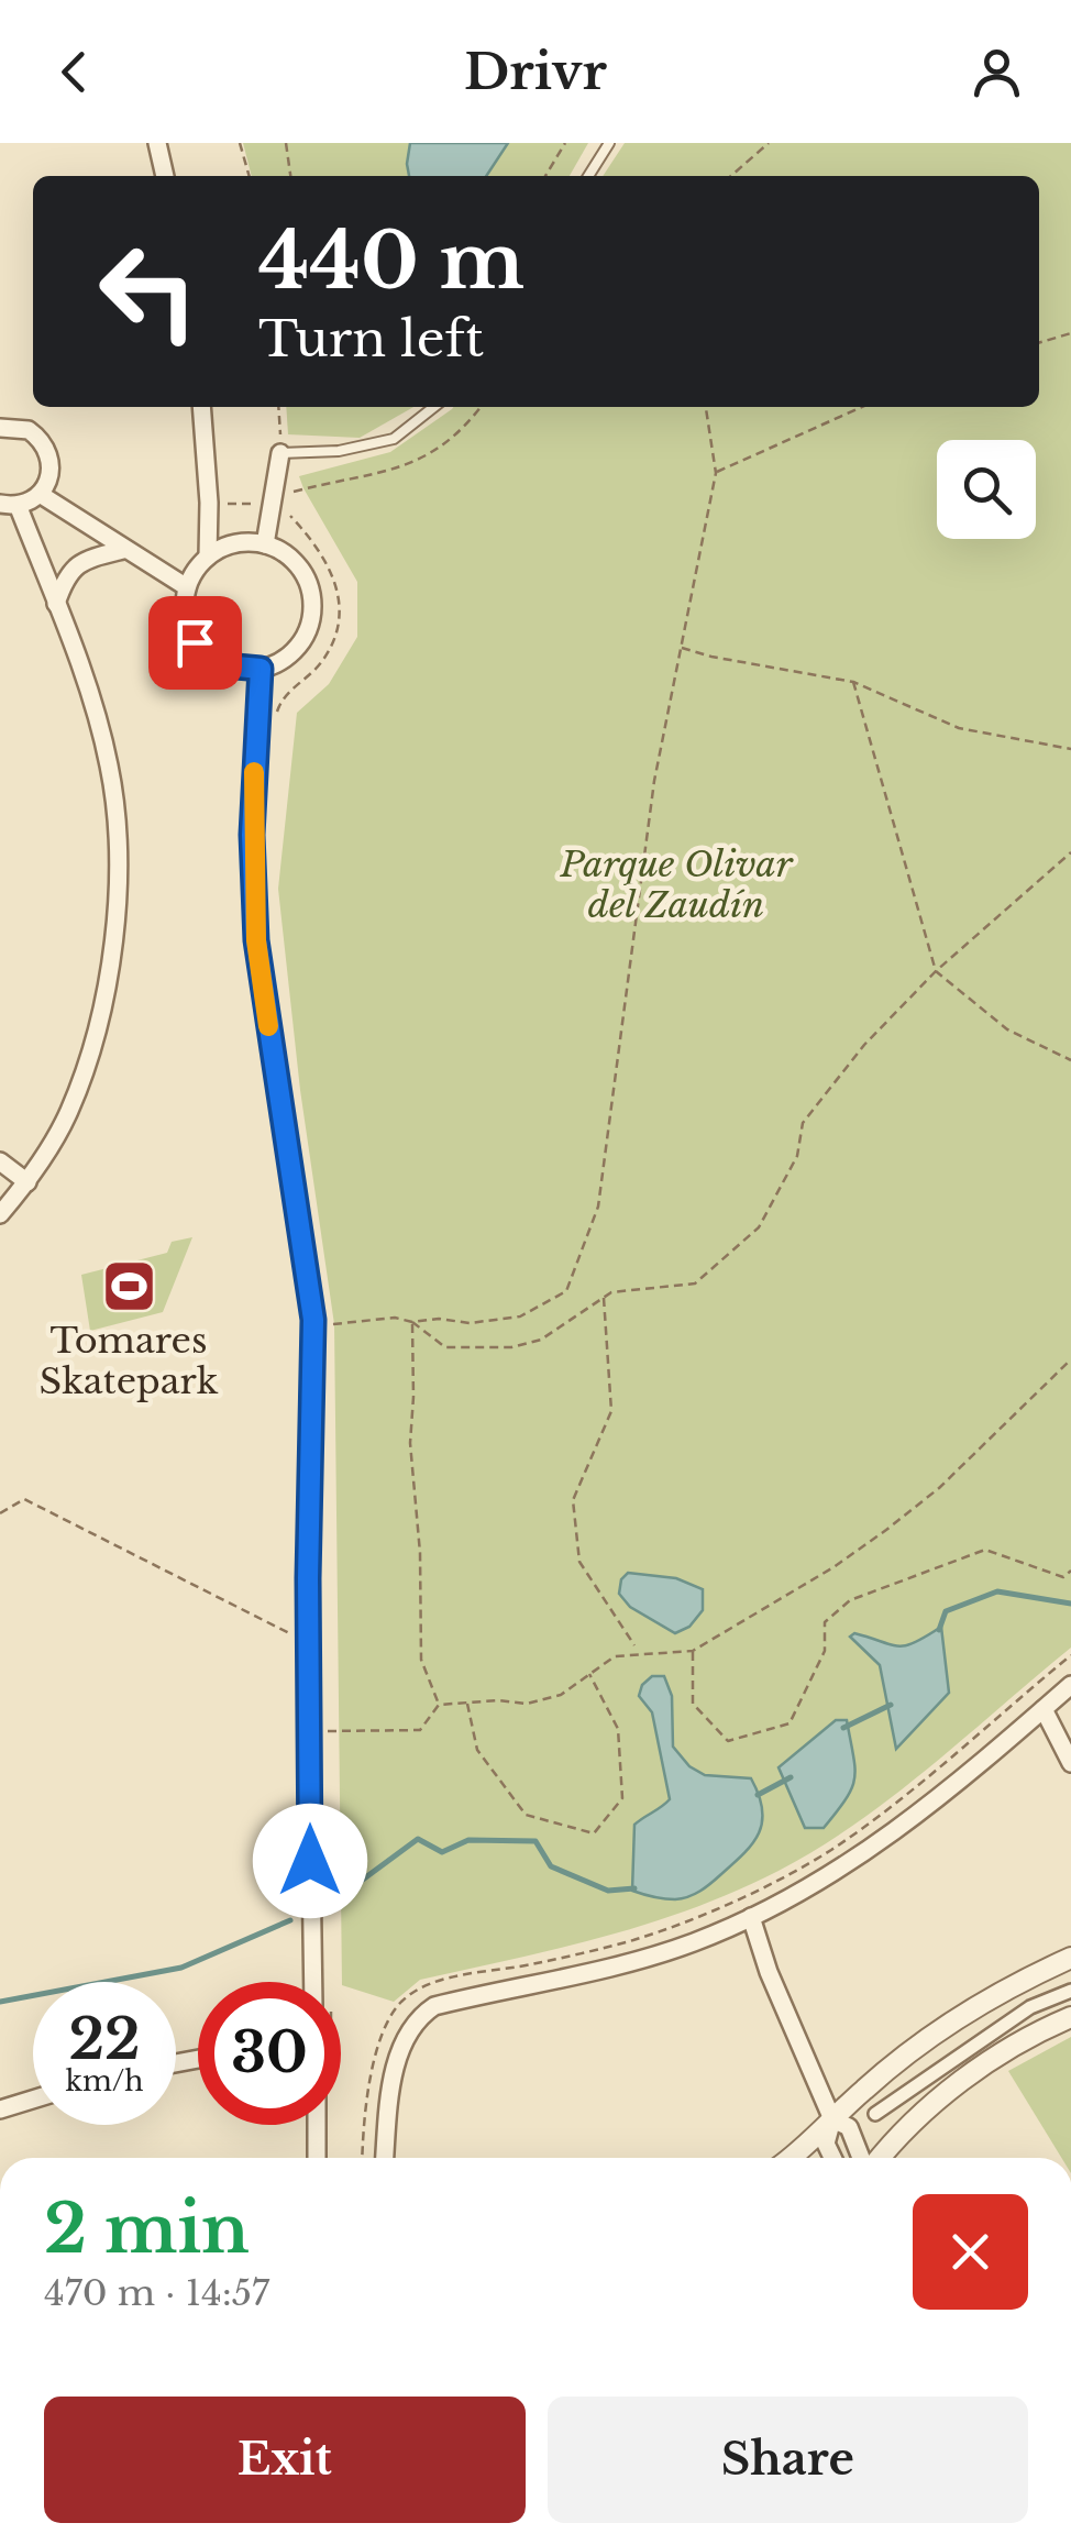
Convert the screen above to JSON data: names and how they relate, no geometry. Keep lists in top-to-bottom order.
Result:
{
  "parks": ["Parque Olivar del Zaudín"],
  "places": {
    "sports": ["Tomares Skatepark"]
  },
  "page": {
    "header": "Drivr",
    "turn": ["440 m", "Turn left"],
    "speed": "22 km/h",
    "limit": "30",
    "heading": ["2 min", "470 m · 14:57"],
    "buttons": ["Exit", "Share"]
  }
}
